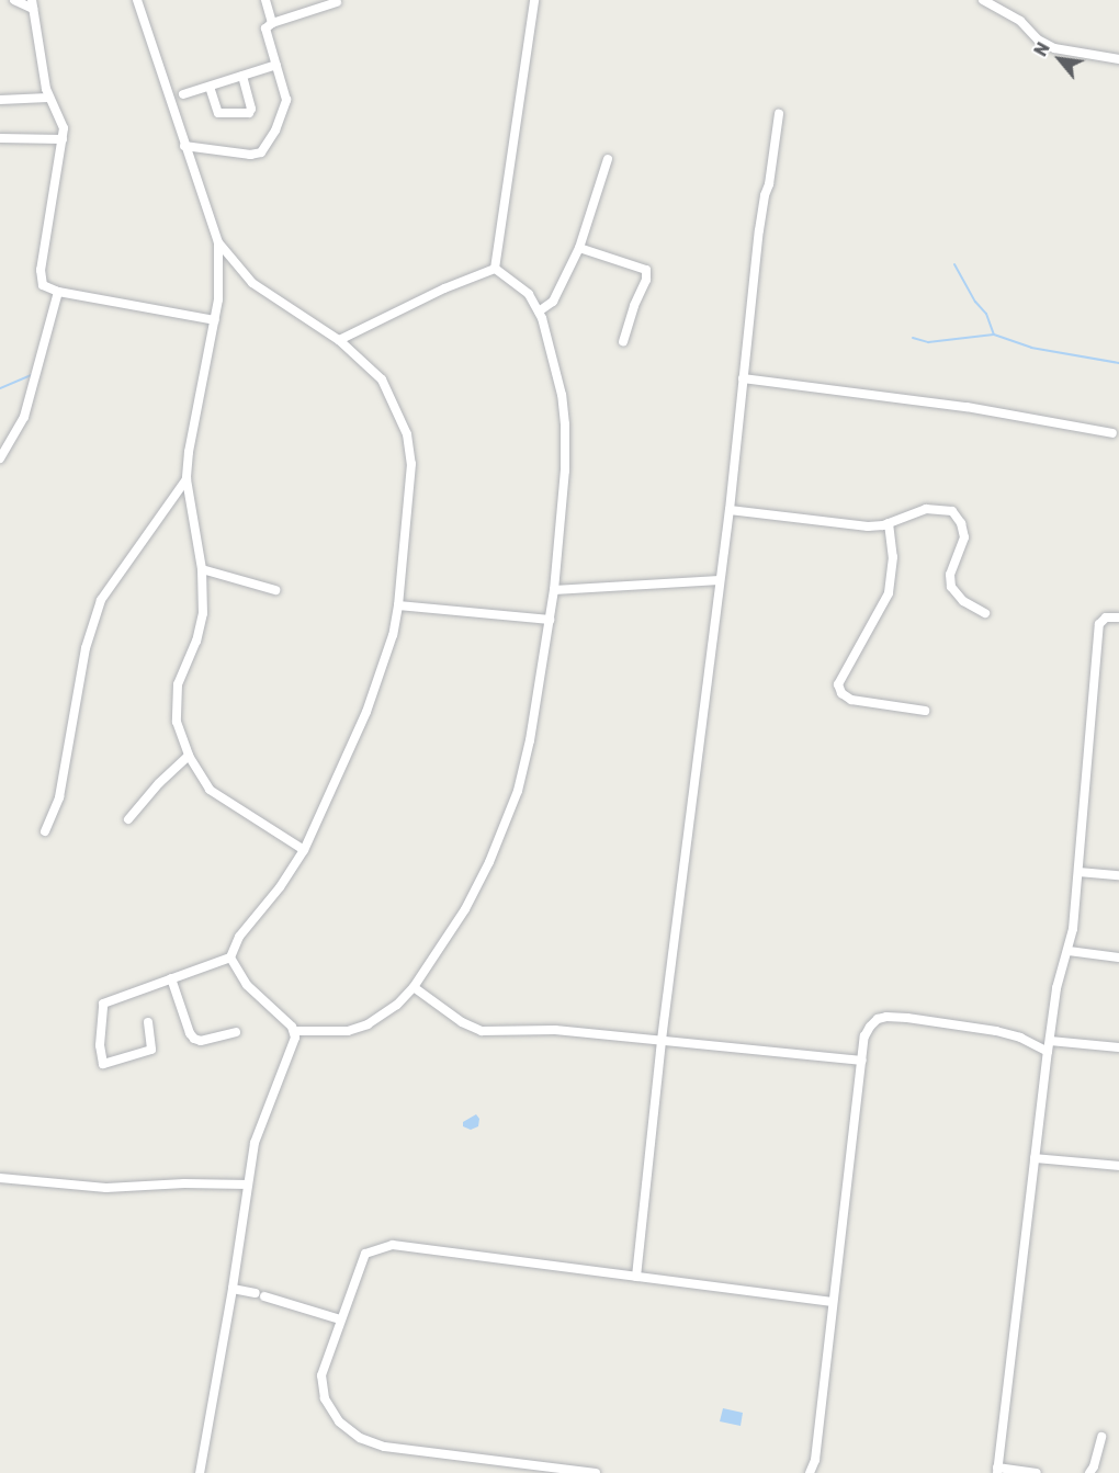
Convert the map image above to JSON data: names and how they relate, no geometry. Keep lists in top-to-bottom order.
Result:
{
  "north": "top left"
}
